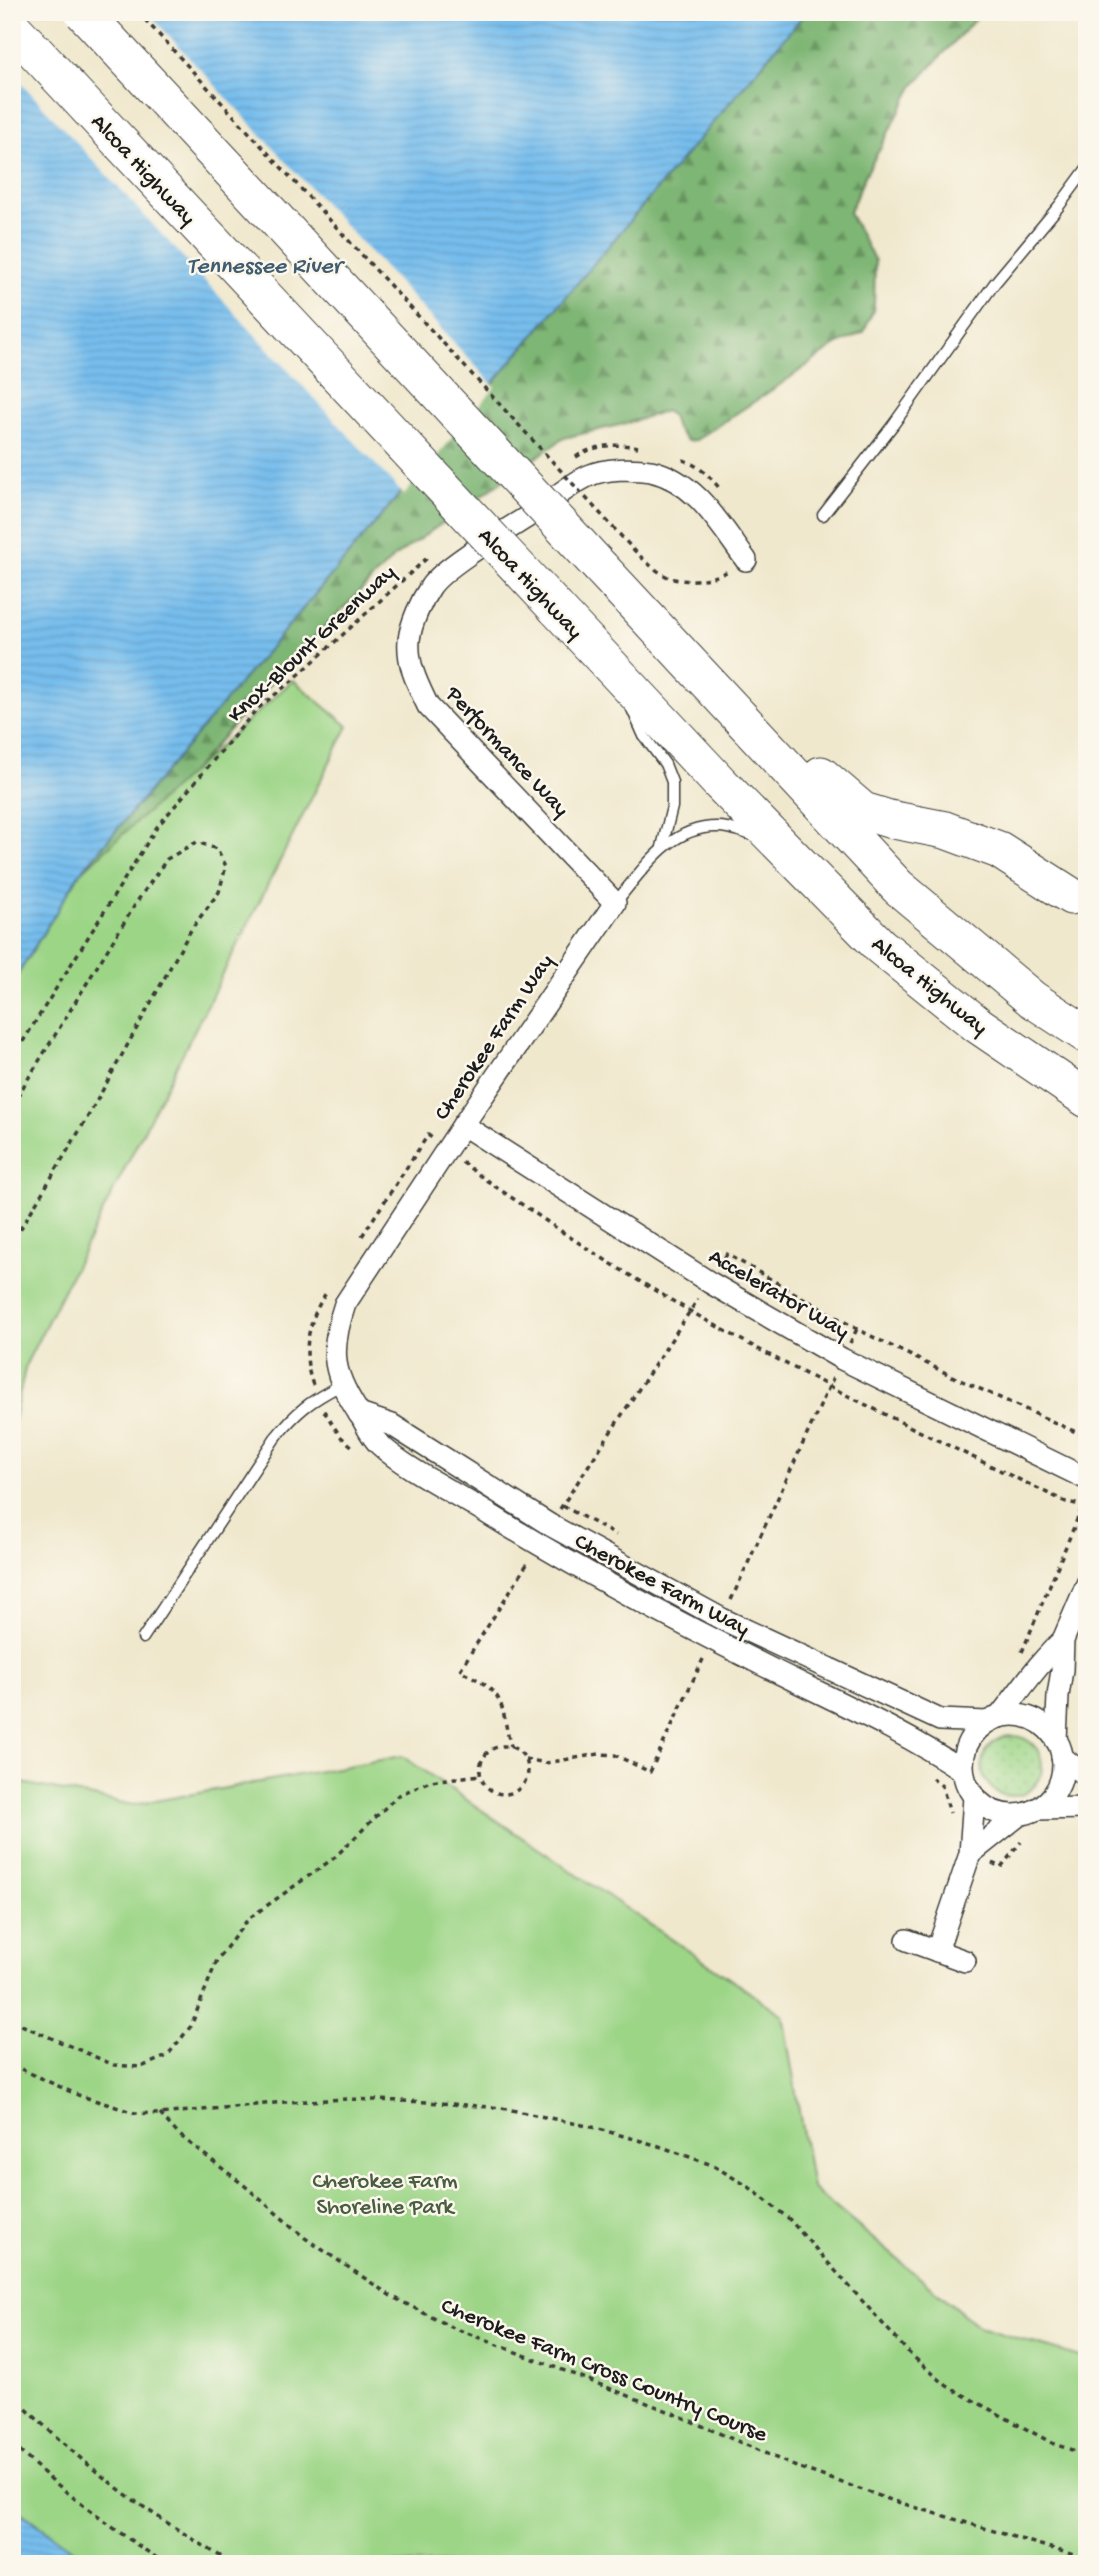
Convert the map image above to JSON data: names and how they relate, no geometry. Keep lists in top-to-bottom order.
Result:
{
  "streets": {
    "highway": ["Alcoa Highway"],
    "street": ["Performance Way", "Cherokee Farm Way", "Accelerator Way"],
    "path": ["Knox-Blount Greenway", "Cherokee Farm Cross Country Course"]
  },
  "crossings": [
    ["Alcoa Highway", "Cherokee Farm Way"],
    ["Performance Way", "Cherokee Farm Way"],
    ["Cherokee Farm Way", "Accelerator Way"]
  ],
  "water": ["Tennessee River"],
  "parks": ["Cherokee Farm Shoreline Park"]
}
